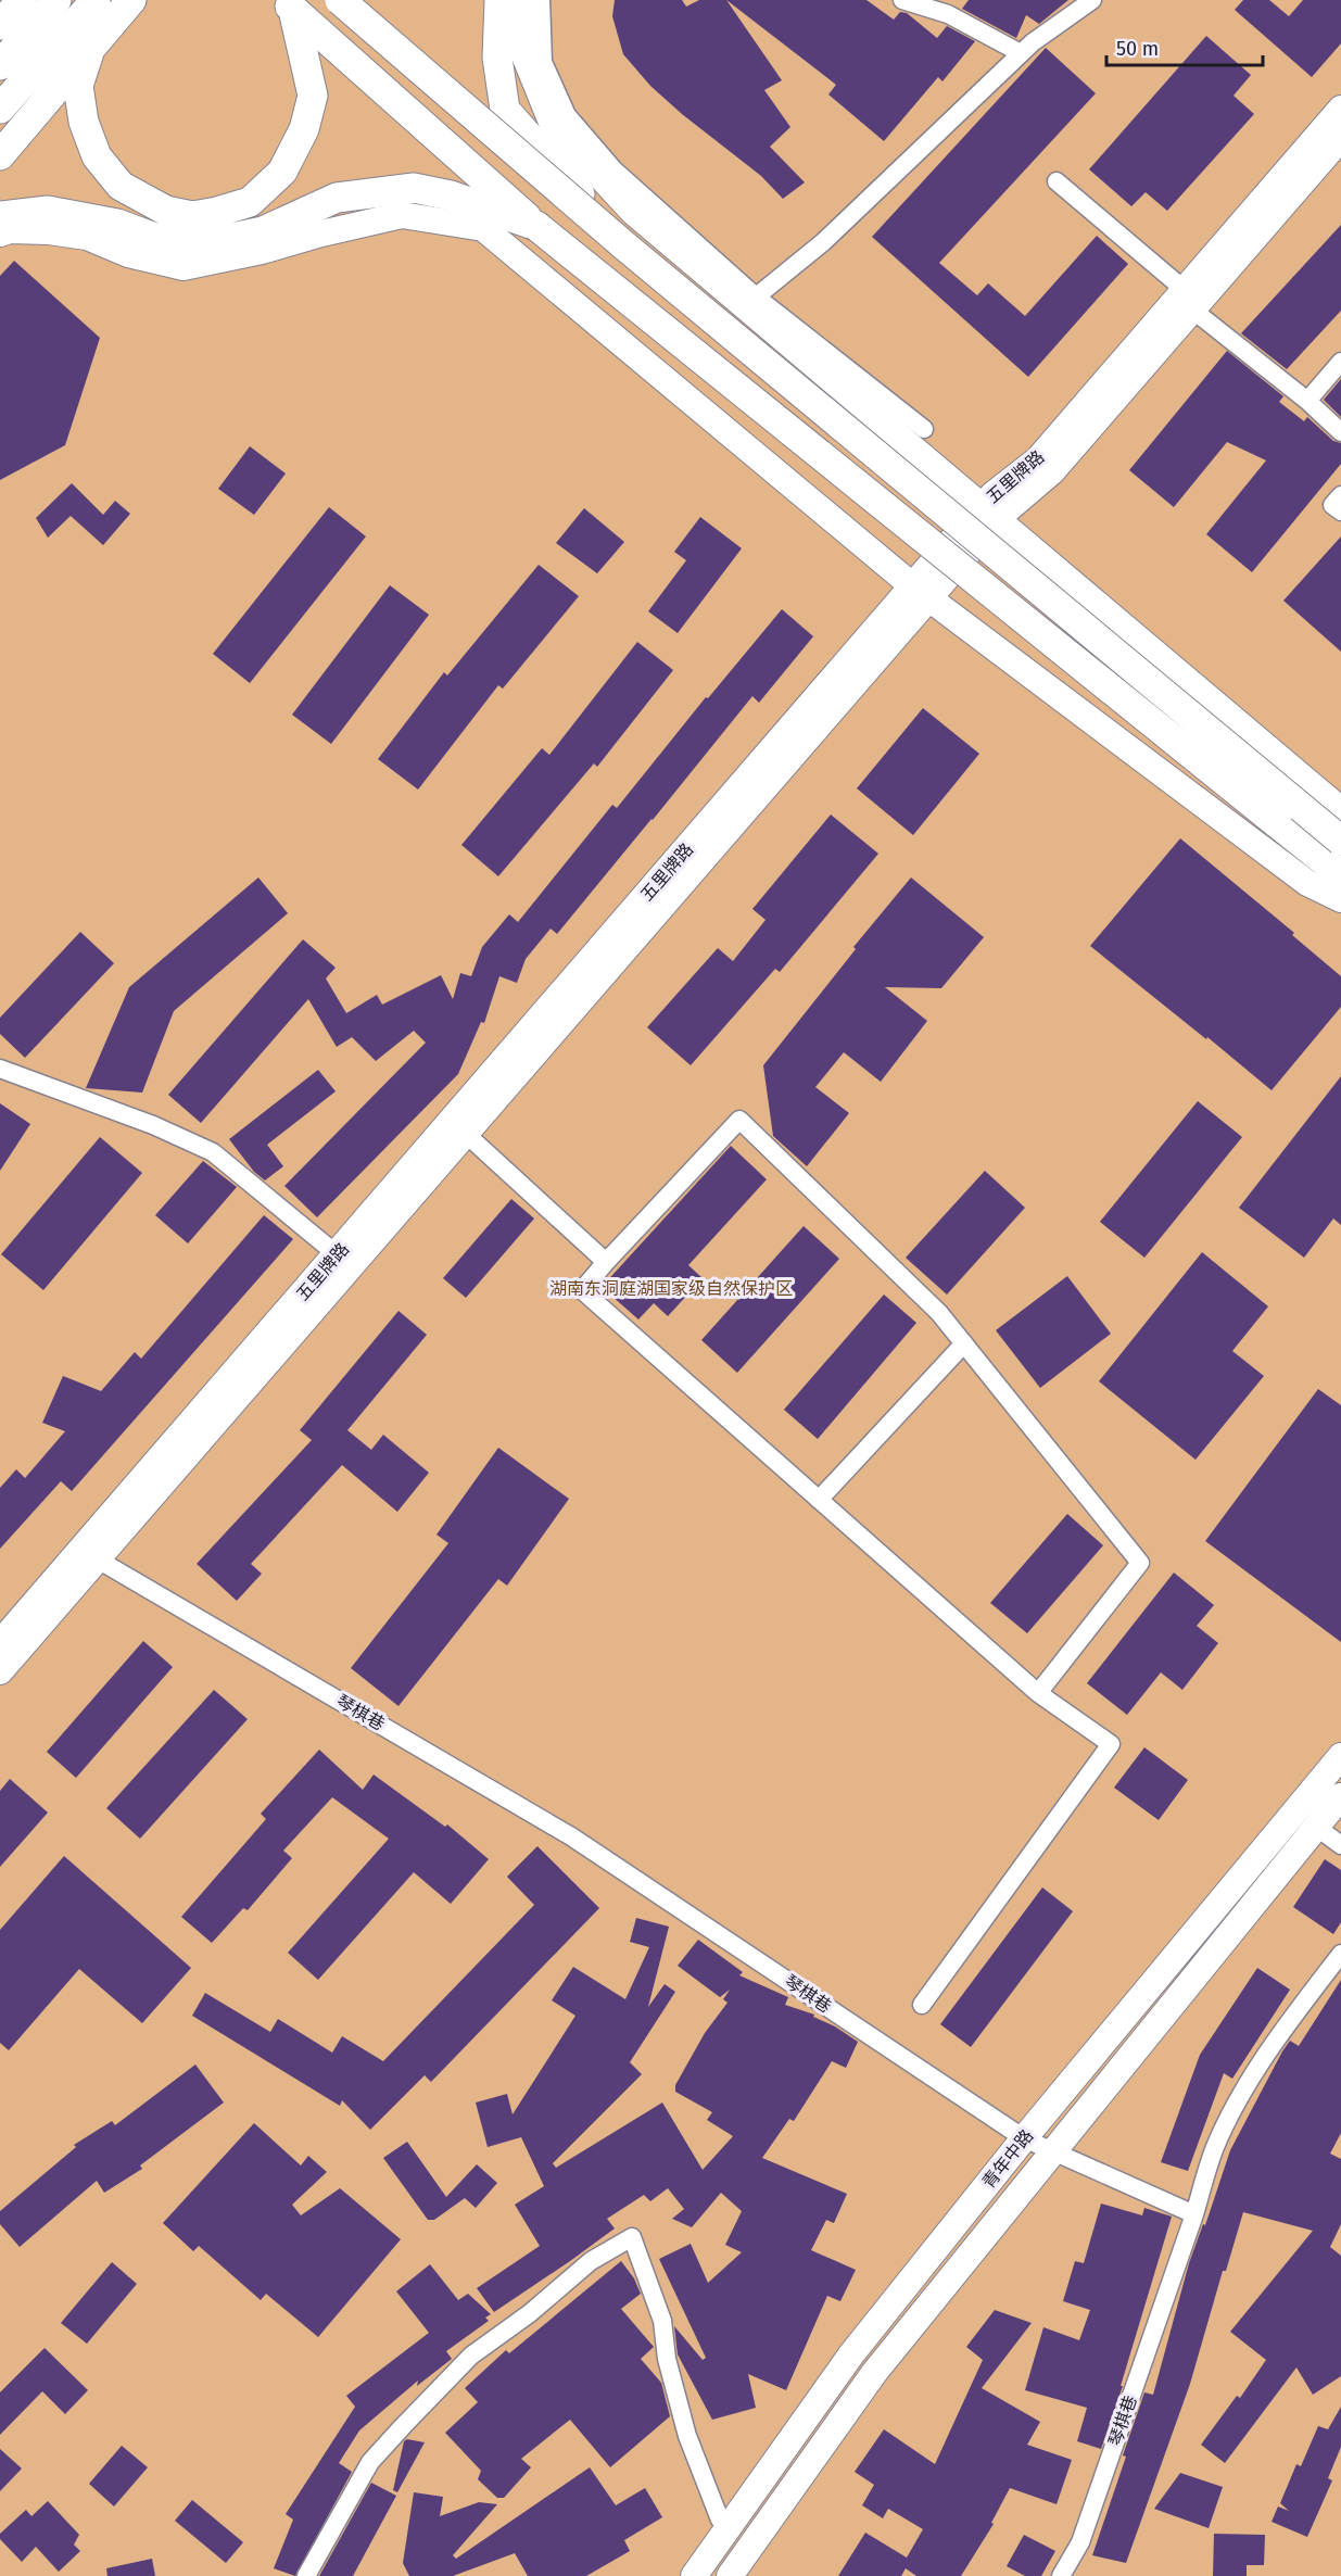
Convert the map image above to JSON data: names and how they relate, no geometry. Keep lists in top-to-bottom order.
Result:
{
  "streets": {
    "main road": ["五里牌路", "青年中路"],
    "street": ["琴棋巷"]
  },
  "crossings": [
    ["五里牌路", "琴棋巷"],
    ["琴棋巷", "青年中路"]
  ],
  "parks": ["湖南东洞庭湖国家级自然保护区"],
  "scale_bar": "50 m"
}
